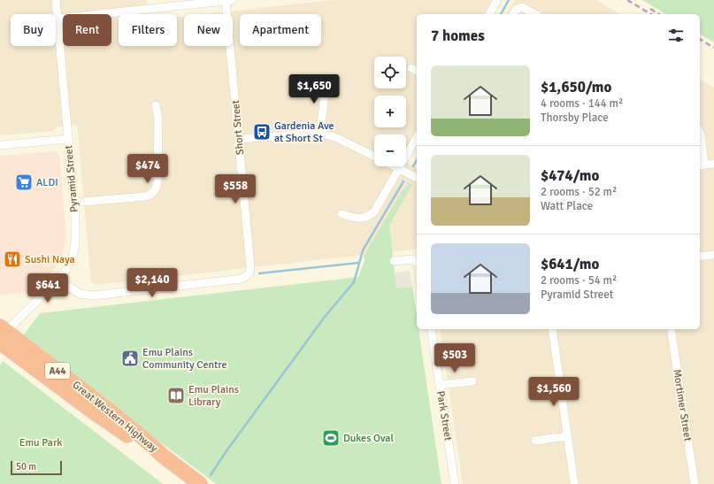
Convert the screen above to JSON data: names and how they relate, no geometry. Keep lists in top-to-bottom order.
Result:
{
  "streets": {
    "highway": ["A44", "Great Western Highway"],
    "street": [
      "Short Street",
      "Pyramid Street",
      "Mortimer Street",
      "Park Street"
    ]
  },
  "crossings": [
    ["Short Street", "Pyramid Street"],
    ["Pyramid Street", "Great Western Highway"]
  ],
  "parks": ["Emu Park"],
  "places": {
    "bus stop": ["Gardenia Ave at Short St"],
    "supermarket": ["ALDI"],
    "restaurant": ["Sushi Naya"],
    "public building": ["Emu Plains Community Centre"],
    "library": ["Emu Plains Library"],
    "sports": ["Dukes Oval"]
  },
  "scale_bar": "50 m",
  "page": {
    "chip": [
      "Buy",
      "Rent",
      "Filters",
      "New",
      "Apartment"
    ],
    "heading": "7 homes",
    "map_buttons": ["+", "−"],
    "list": [
      {
        "name": "$1,650/mo",
        "note": "4 rooms · 144 m² · Thorsby Place"
      },
      {
        "name": "$474/mo",
        "note": "2 rooms · 52 m² · Watt Place"
      },
      {
        "name": "$641/mo",
        "note": "2 rooms · 54 m² · Pyramid Street"
      }
    ],
    "price": [
      "$1,650",
      "$474",
      "$558",
      "$2,140",
      "$641",
      "$503",
      "$1,560"
    ],
    "scale": "50 m"
  }
}
